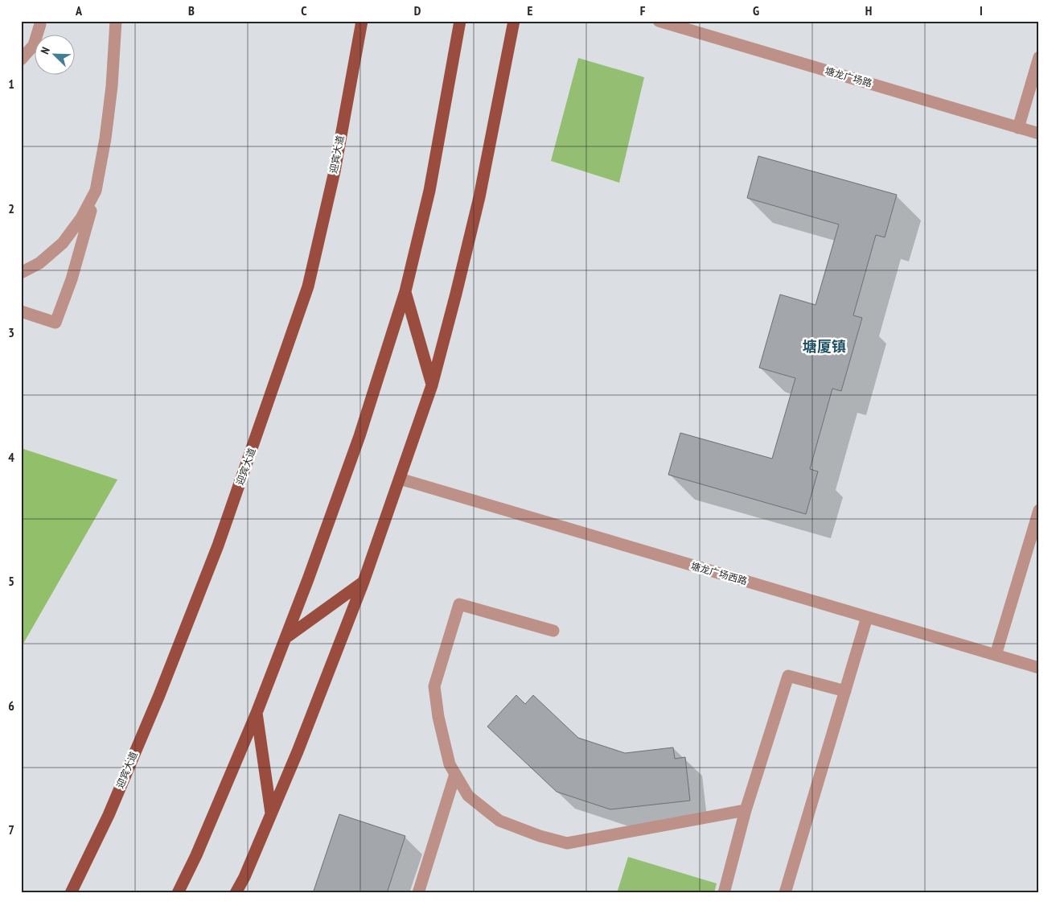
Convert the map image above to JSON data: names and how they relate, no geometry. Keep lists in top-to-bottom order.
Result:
{
  "streets": {
    "main road": ["迎宾大道"],
    "street": ["塘龙广场路", "塘龙广场西路"]
  },
  "districts": ["塘厦镇"],
  "north": "top left",
  "grid": {
    "columns": [
      "A",
      "B",
      "C",
      "D",
      "E",
      "F",
      "G",
      "H",
      "I"
    ],
    "rows": [
      "1",
      "2",
      "3",
      "4",
      "5",
      "6",
      "7"
    ]
  }
}
